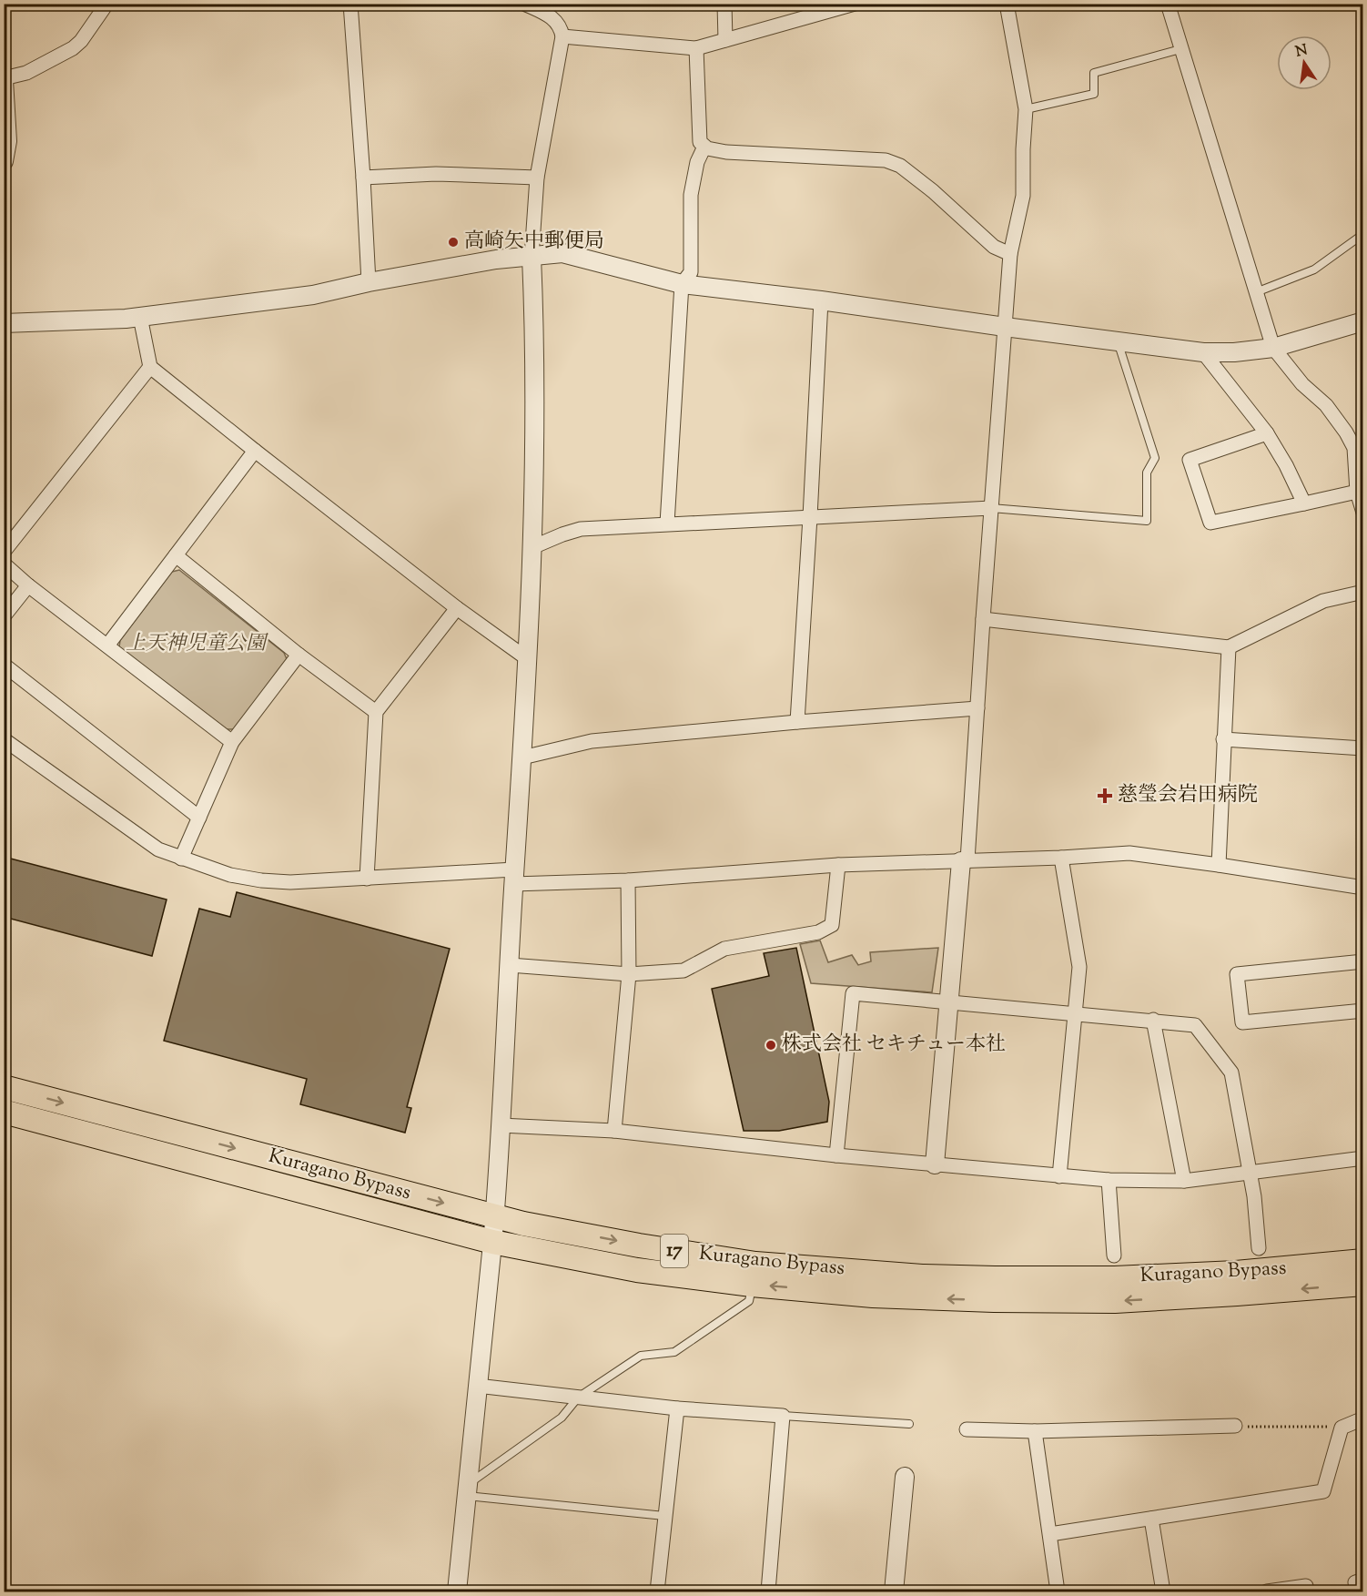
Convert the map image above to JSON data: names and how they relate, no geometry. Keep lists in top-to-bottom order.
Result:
{
  "streets": {
    "highway": ["Kuragano Bypass", "17"]
  },
  "parks": ["上天神児童公園"],
  "places": {
    "other": ["高崎矢中郵便局", "株式会社 セキチュー本社"],
    "health": ["慈瑩会岩田病院"]
  },
  "north": "top"
}
